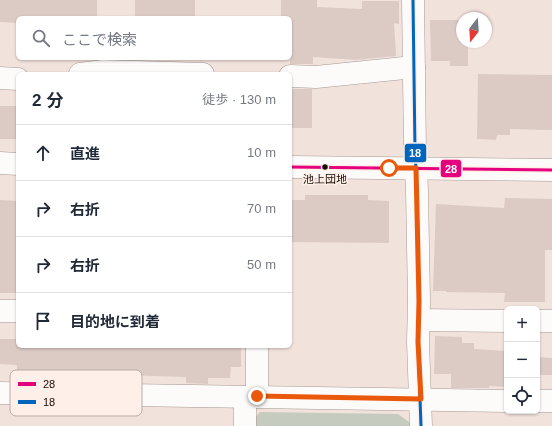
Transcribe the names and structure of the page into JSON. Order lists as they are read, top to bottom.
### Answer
{
  "places": ["池上団地"],
  "lines": ["transit line 18", "transit line 28"],
  "legend": ["28", "18"],
  "north": "bottom",
  "page": {
    "search": "ここで検索",
    "heading": ["2 分", "徒歩 · 130 m"],
    "list": [
      ["直進", "10 m"],
      ["右折", "70 m"],
      ["右折", "50 m"],
      "目的地に到着"
    ],
    "map_buttons": ["+", "−"]
  }
}
